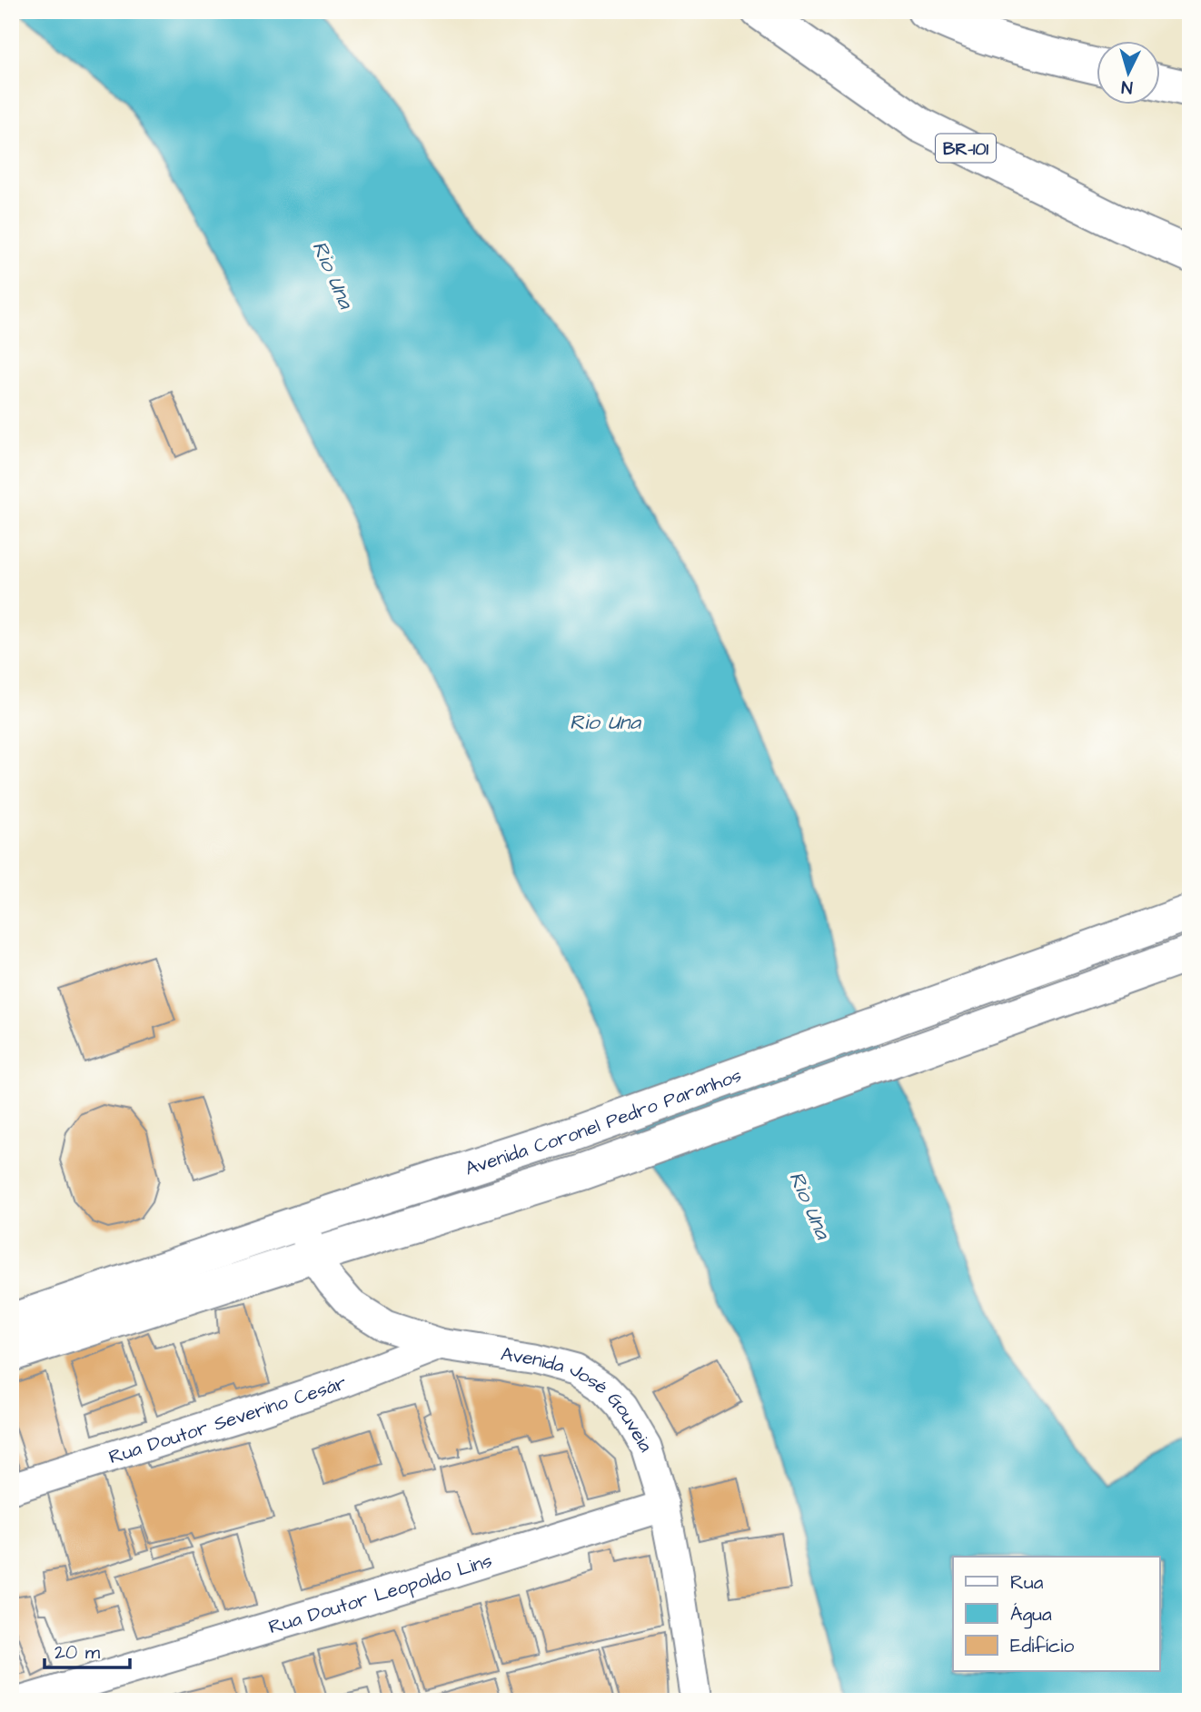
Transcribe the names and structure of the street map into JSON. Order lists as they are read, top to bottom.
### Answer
{
  "streets": {
    "main road": ["BR-101", "Avenida Coronel Pedro Paranhos"],
    "street": ["Avenida José Gouveia", "Rua Doutor Severino Cesár", "Rua Doutor Leopoldo Lins"]
  },
  "crossings": [
    ["Avenida Coronel Pedro Paranhos", "Avenida José Gouveia"],
    ["Avenida José Gouveia", "Rua Doutor Severino Cesár"],
    ["Avenida José Gouveia", "Rua Doutor Leopoldo Lins"]
  ],
  "water": ["Rio Una"],
  "legend": ["Rua", "Água", "Edifício"],
  "scale_bar": "20 m",
  "north": "bottom"
}
